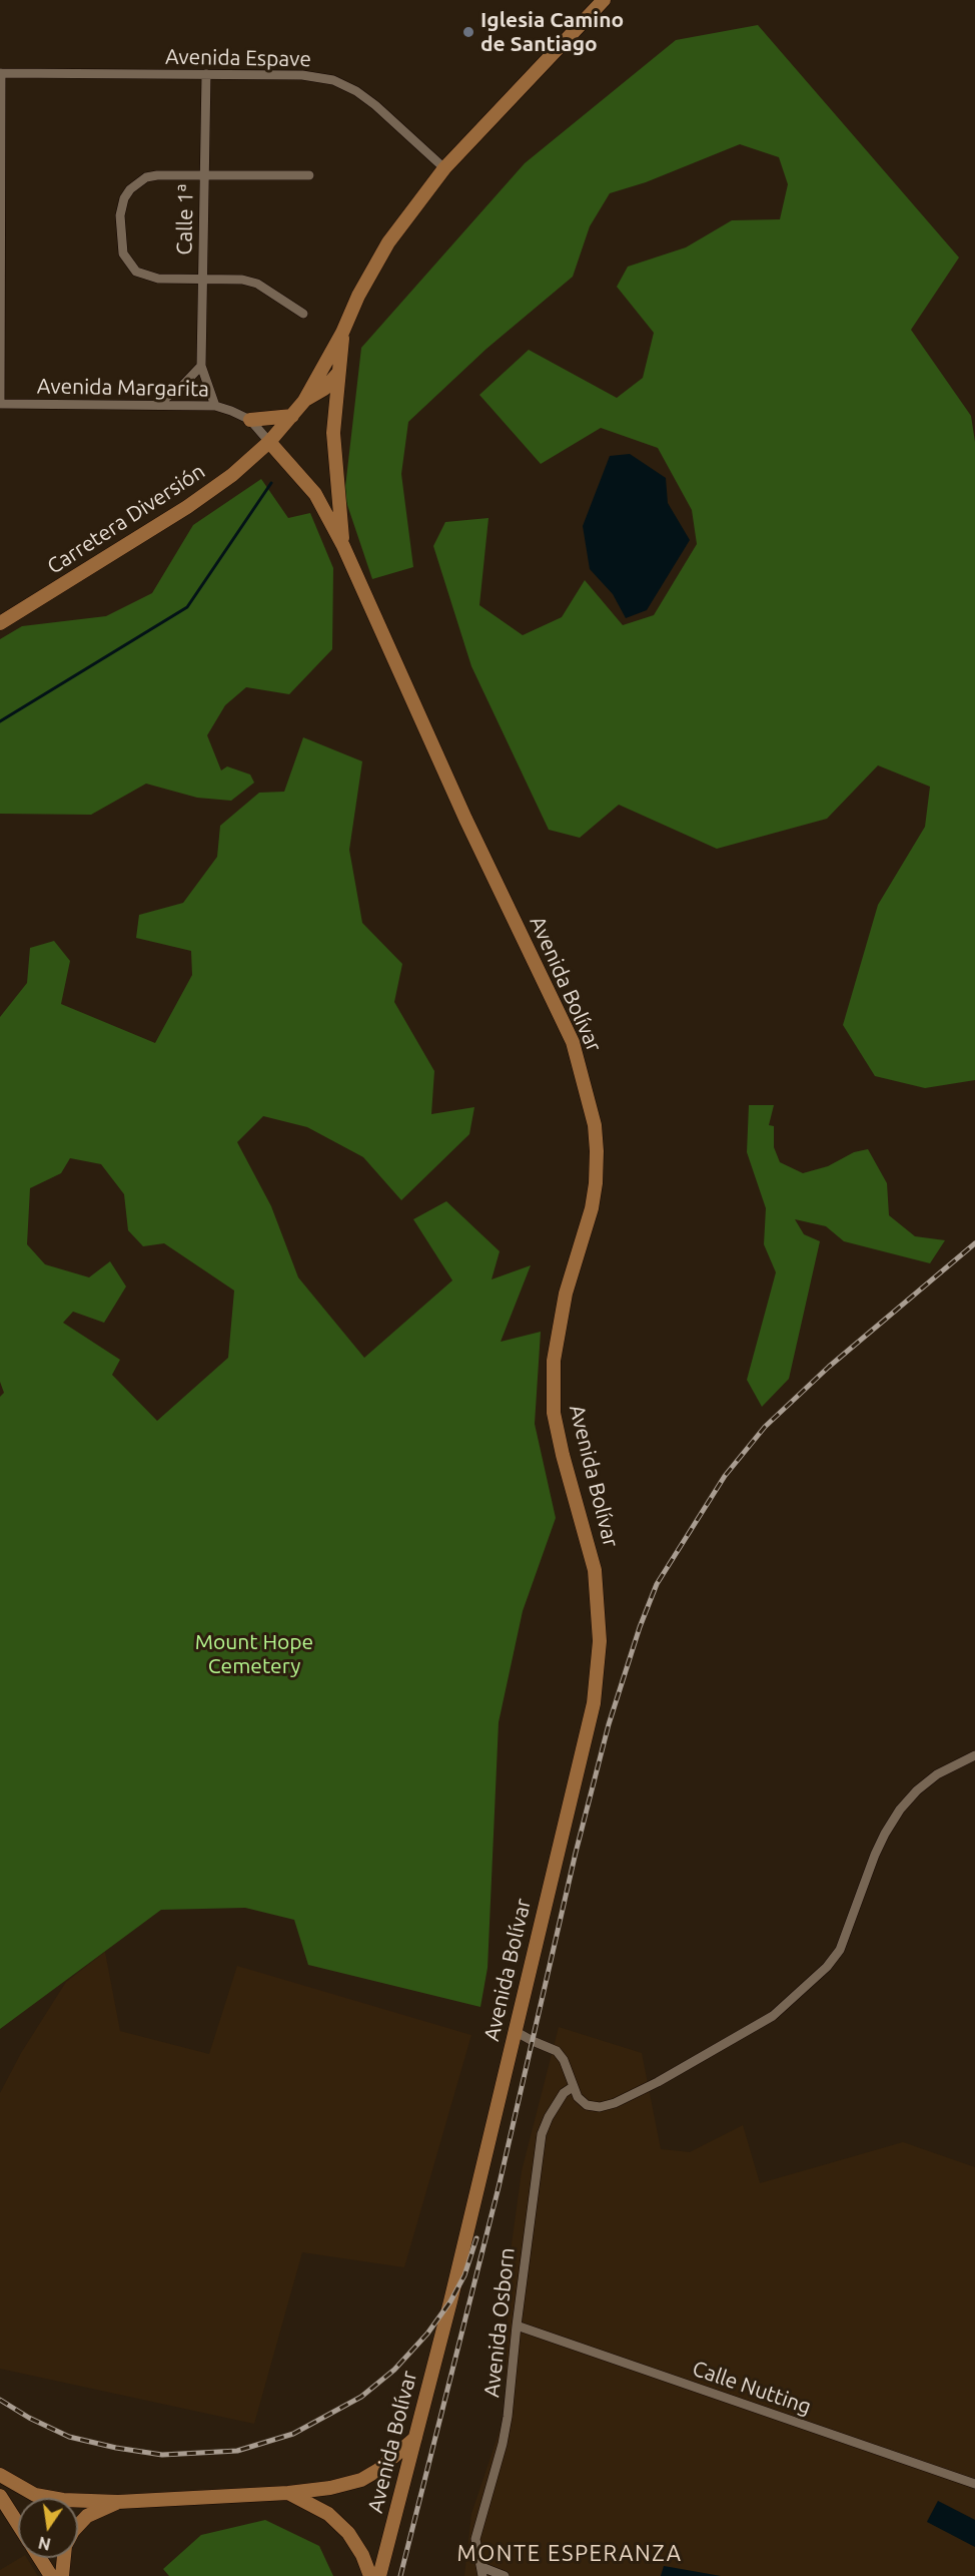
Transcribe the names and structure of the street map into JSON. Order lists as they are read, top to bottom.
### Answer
{
  "streets": {
    "main road": ["Carretera Diversión", "Avenida Bolívar"],
    "street": [
      "Avenida Espave",
      "Calle 1ª",
      "Avenida Margarita",
      "Avenida Osborn",
      "Calle Nutting"
    ]
  },
  "crossings": [
    ["Avenida Espave", "Calle 1ª"],
    ["Calle 1ª", "Avenida Margarita"],
    ["Avenida Margarita", "Carretera Diversión"],
    ["Avenida Margarita", "Avenida Bolívar"],
    ["Carretera Diversión", "Avenida Bolívar"],
    ["Avenida Osborn", "Calle Nutting"]
  ],
  "districts": ["MONTE ESPERANZA"],
  "parks": ["Mount Hope Cemetery"],
  "places": ["Iglesia Camino de Santiago"],
  "north": "bottom"
}
